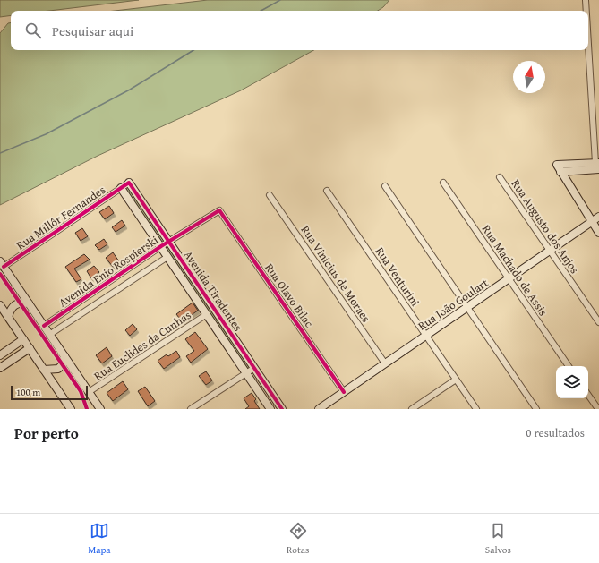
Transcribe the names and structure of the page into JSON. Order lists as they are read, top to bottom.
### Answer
{
  "streets": {
    "street": [
      "Rua Millôr Fernandes",
      "Rua Augusto dos Anjos",
      "Rua Machado de Assis",
      "Avenida Enio Rospierski",
      "Rua Vinicius de Moraes",
      "Rua Venturini",
      "Avenida Tiradentes",
      "Rua Olavo Bilac",
      "Rua João Goulart",
      "Rua Euclides da Cunhas"
    ]
  },
  "crossings": [
    ["Rua Millôr Fernandes", "Avenida Tiradentes"],
    ["Rua Augusto dos Anjos", "Rua João Goulart"],
    ["Rua Machado de Assis", "Rua João Goulart"],
    ["Avenida Enio Rospierski", "Avenida Tiradentes"],
    ["Avenida Enio Rospierski", "Rua Olavo Bilac"],
    ["Rua Vinicius de Moraes", "Rua João Goulart"],
    ["Rua Venturini", "Rua João Goulart"],
    ["Avenida Tiradentes", "Rua Euclides da Cunhas"],
    ["Rua Olavo Bilac", "Rua João Goulart"]
  ],
  "scale_bar": "100 m",
  "north": "top",
  "page": {
    "search": "Pesquisar aqui",
    "scale": "100 m",
    "heading": ["Por perto", "0 resultados"],
    "nav": ["Mapa", "Rotas", "Salvos"]
  }
}
